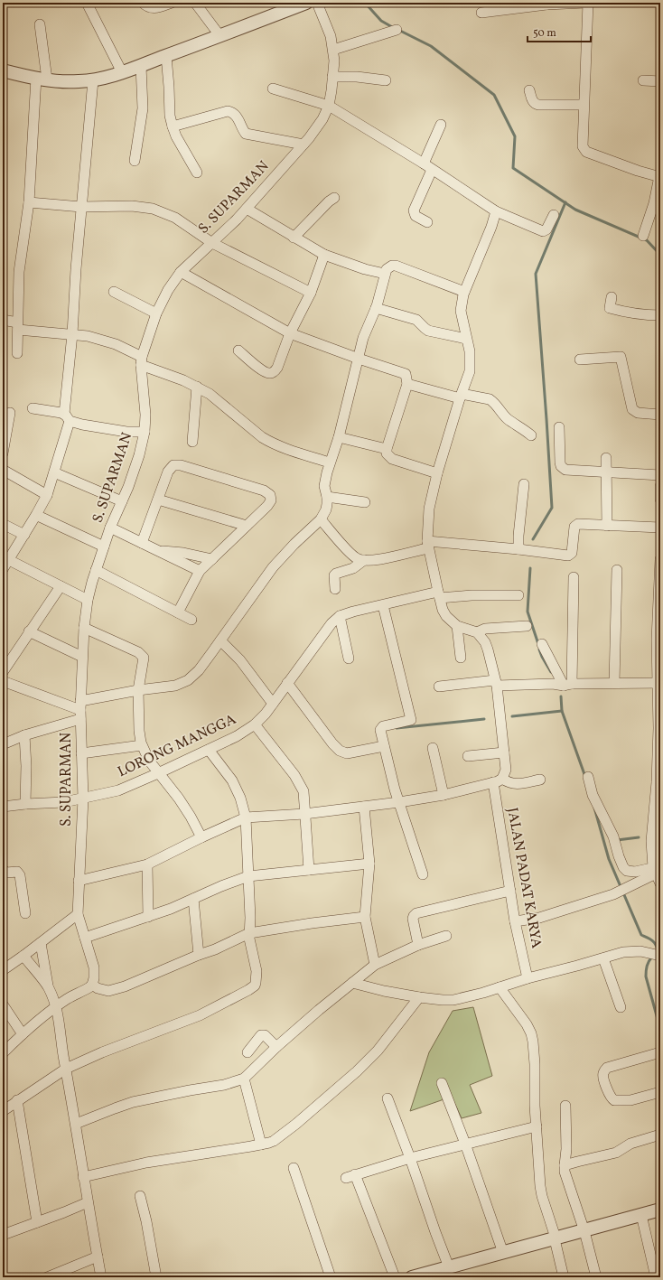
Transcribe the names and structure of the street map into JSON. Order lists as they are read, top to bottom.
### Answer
{
  "streets": {
    "street": ["S. SUPARMAN", "LORONG MANGGA", "JALAN PADAT KARYA"]
  },
  "crossings": [
    ["S. SUPARMAN", "LORONG MANGGA"]
  ],
  "scale_bar": "50 m"
}
